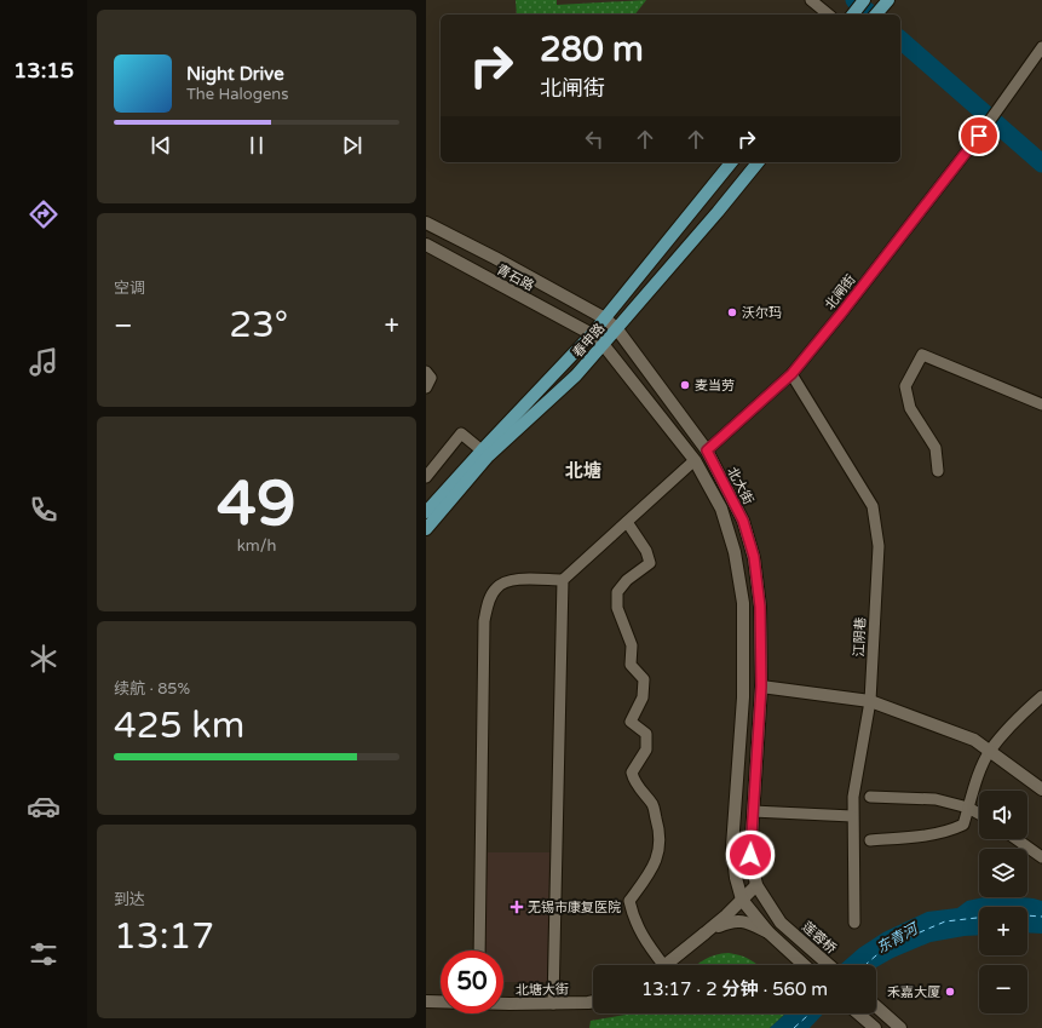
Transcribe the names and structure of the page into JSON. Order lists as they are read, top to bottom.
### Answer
{
  "streets": {
    "main road": [
      "青石路",
      "春申路",
      "北大街",
      "莲蓉桥",
      "北塘大街"
    ],
    "street": ["北闸街", "江阴巷"]
  },
  "crossings": [
    ["青石路", "春申路"],
    ["北闸街", "北大街"],
    ["北闸街", "江阴巷"],
    ["春申路", "北大街"],
    ["北大街", "莲蓉桥"]
  ],
  "districts": ["北塘"],
  "water": ["东青河"],
  "places": {
    "other": ["沃尔玛", "麦当劳", "禾嘉大厦"],
    "health": ["无锡市康复医院"]
  },
  "page": {
    "tabs": "13:15",
    "turn": ["280 m", "北闸街"],
    "song": ["Night Drive", "The Halogens"],
    "tile": [
      "空调",
      ["49", "km/h"],
      ["续航 · 85%", "425 km"],
      ["到达", "13:17"]
    ],
    "heat": ["−", "23°", "+"],
    "map_buttons": ["+", "−"],
    "limit": "50",
    "trip": "13:17 · 2 分钟 · 560 m"
  }
}
